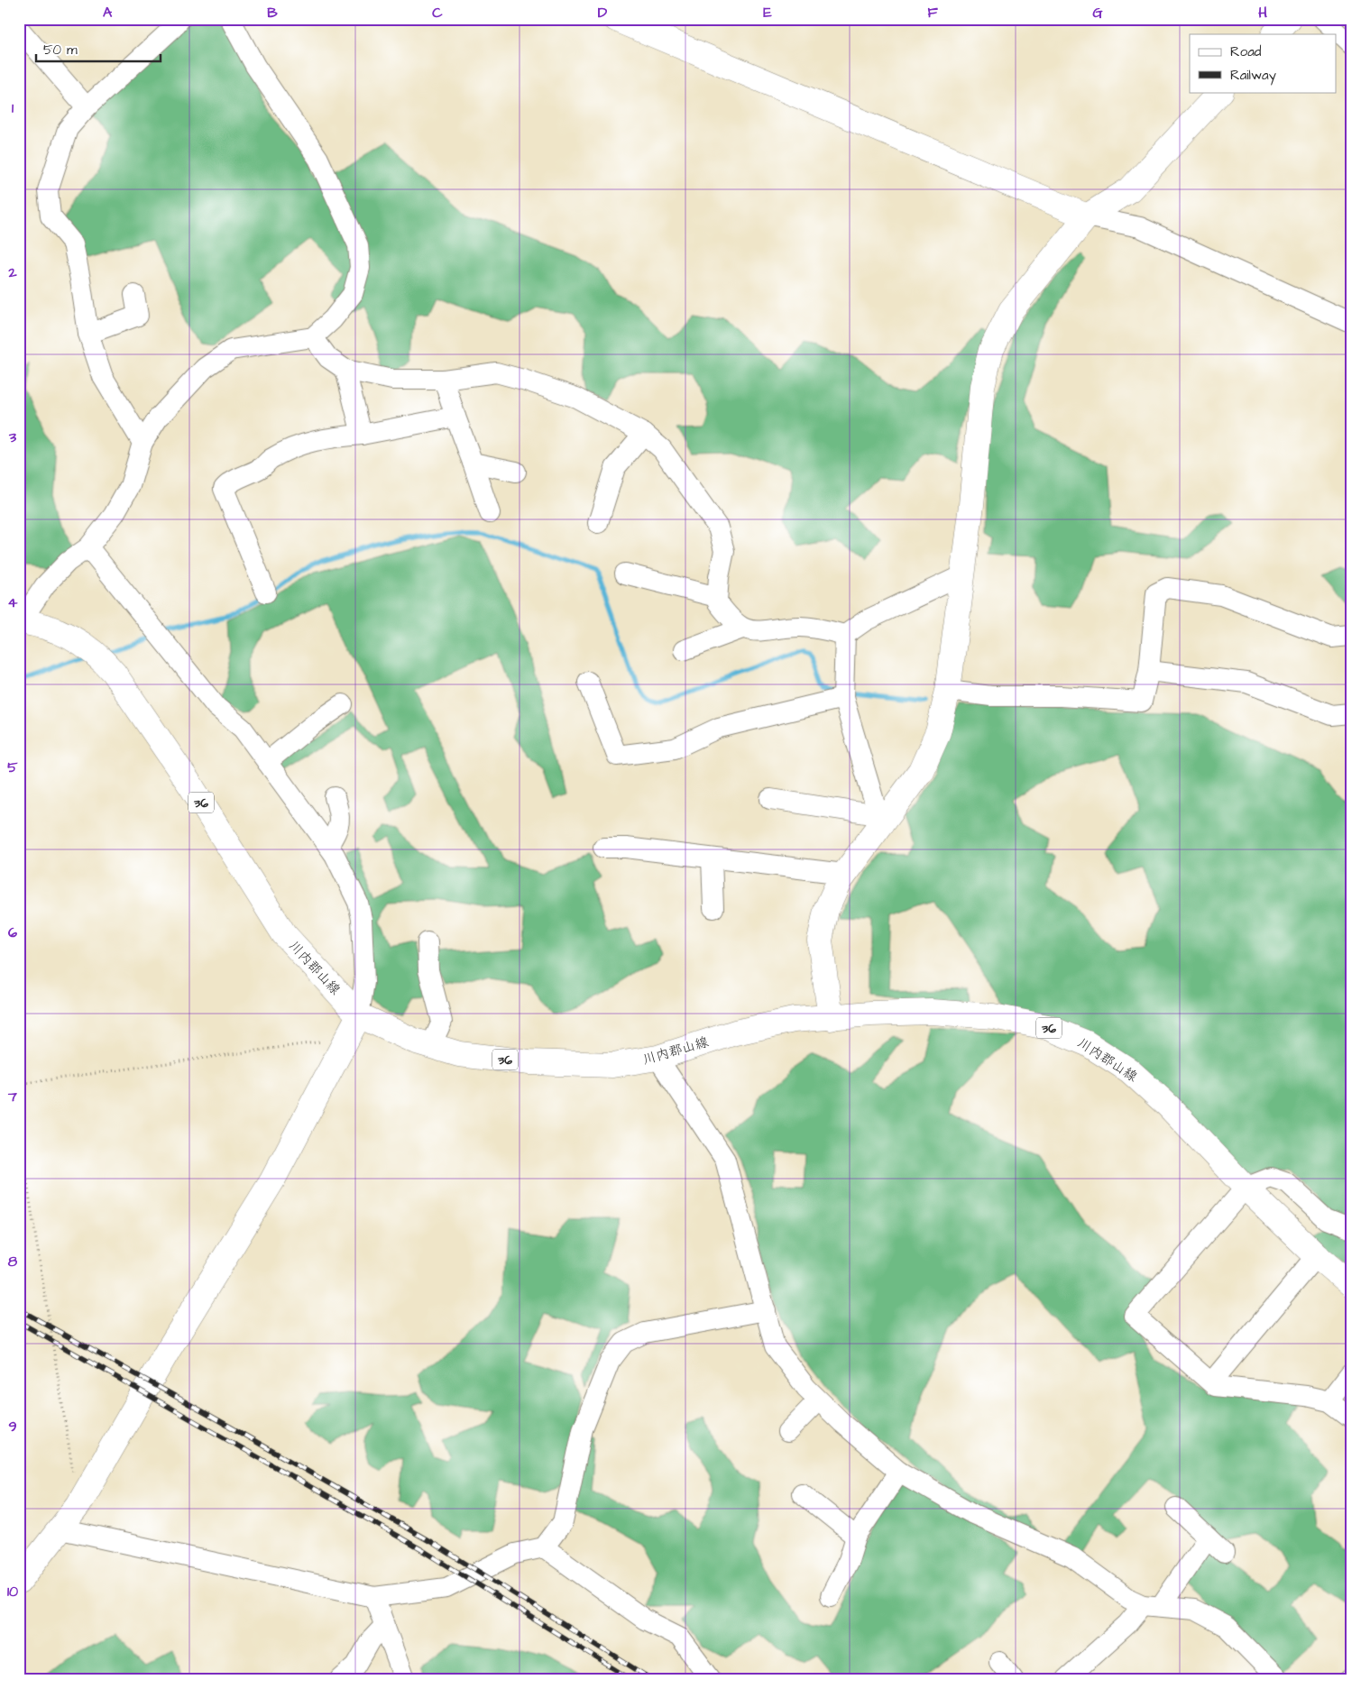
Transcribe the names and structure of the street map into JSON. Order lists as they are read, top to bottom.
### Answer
{
  "streets": {
    "street": ["36", "川内郡山線"]
  },
  "legend": ["Road", "Railway"],
  "scale_bar": "50 m",
  "grid": {
    "columns": [
      "A",
      "B",
      "C",
      "D",
      "E",
      "F",
      "G",
      "H"
    ],
    "rows": [
      "1",
      "2",
      "3",
      "4",
      "5",
      "6",
      "7",
      "8",
      "9",
      "10"
    ]
  }
}
